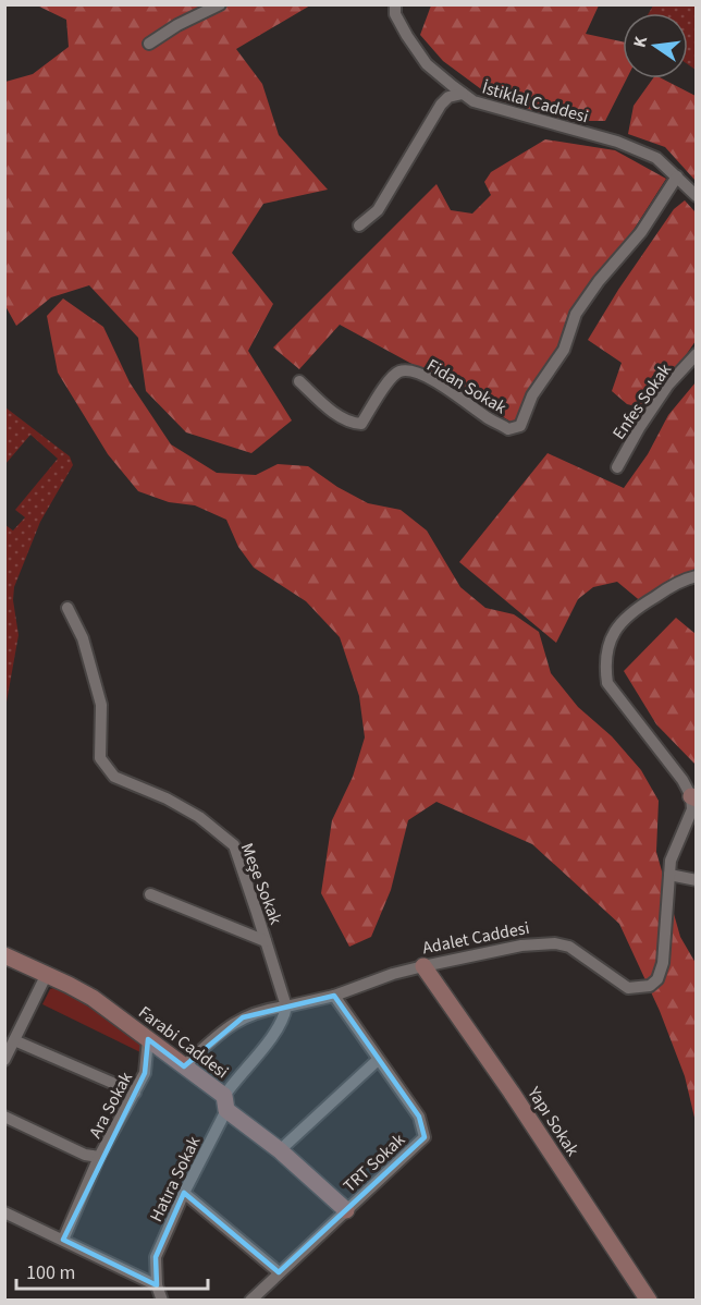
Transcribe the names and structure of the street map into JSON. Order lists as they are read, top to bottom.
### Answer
{
  "streets": {
    "street": [
      "İstiklal Caddesi",
      "Fidan Sokak",
      "Enfes Sokak",
      "Meşe Sokak",
      "Adalet Caddesi",
      "Farabi Caddesi",
      "Ara Sokak",
      "Yapı Sokak",
      "TRT Sokak",
      "Hatıra Sokak"
    ]
  },
  "crossings": [
    ["İstiklal Caddesi", "Fidan Sokak"],
    ["Meşe Sokak", "Adalet Caddesi"],
    ["Adalet Caddesi", "Yapı Sokak"],
    ["Adalet Caddesi", "TRT Sokak"],
    ["Farabi Caddesi", "Ara Sokak"],
    ["Farabi Caddesi", "TRT Sokak"],
    ["Farabi Caddesi", "Hatıra Sokak"]
  ],
  "scale_bar": "100 m",
  "north": "left"
}
